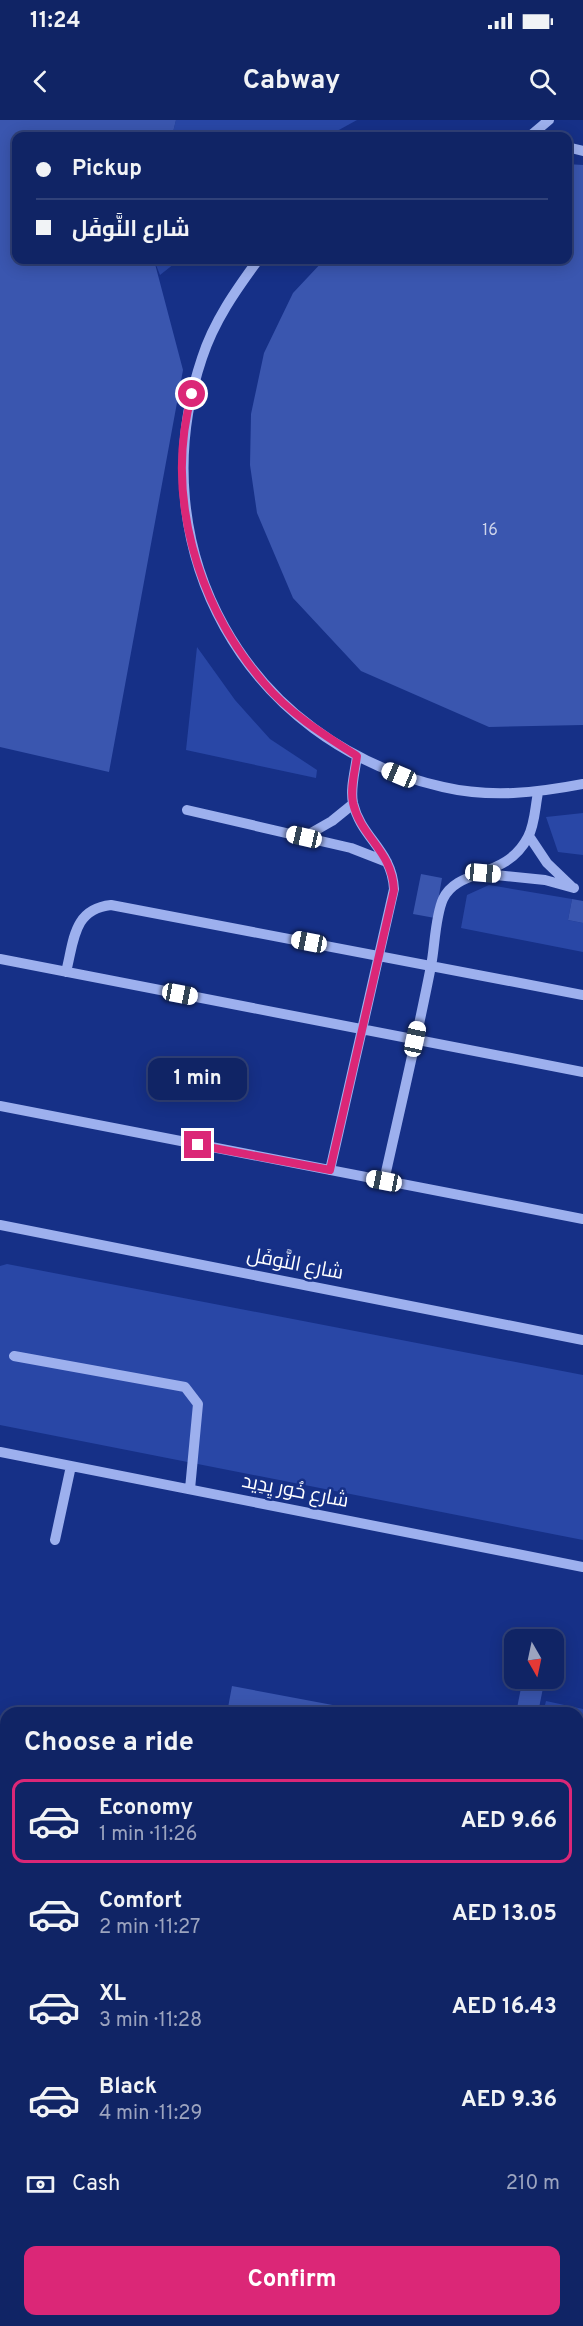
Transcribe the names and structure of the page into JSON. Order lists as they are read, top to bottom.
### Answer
{
  "streets": {
    "street": ["شارع النَّوفَل", "شارع خُور يِدِيد"]
  },
  "house_numbers": ["16"],
  "north": "bottom",
  "page": {
    "status": "11:24",
    "header": "Cabway",
    "banner": ["Pickup", "شارع النَّوفَل"],
    "bubble": "1 min",
    "heading": "Choose a ride",
    "list": [
      {
        "name": "Economy",
        "note": "1 min · 11:26",
        "value": "AED 9.66"
      },
      {
        "name": "Comfort",
        "note": "2 min · 11:27",
        "value": "AED 13.05"
      },
      {
        "name": "XL",
        "note": "3 min · 11:28",
        "value": "AED 16.43"
      },
      {
        "name": "Black",
        "note": "4 min · 11:29",
        "value": "AED 9.36"
      }
    ],
    "pay": ["Cash", "210 m"],
    "buttons": "Confirm"
  }
}
